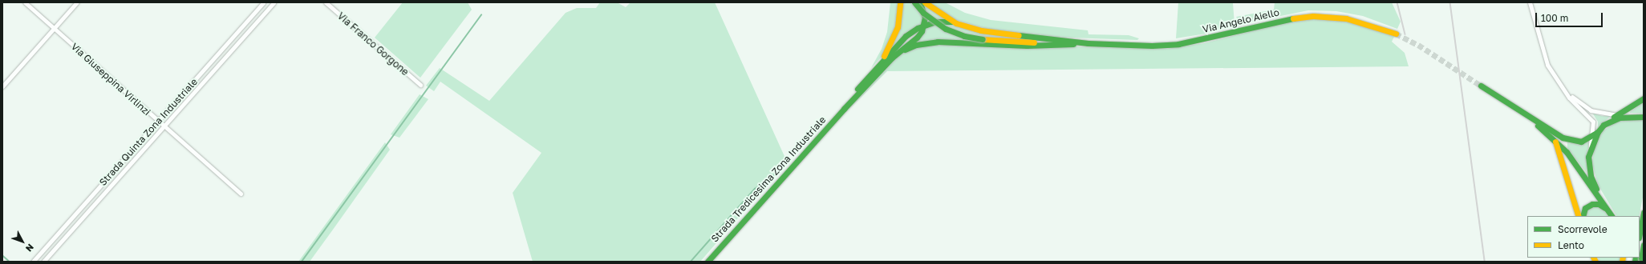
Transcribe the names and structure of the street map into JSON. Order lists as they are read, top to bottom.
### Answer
{
  "streets": {
    "main road": ["Via Angelo Aiello", "Strada Tredicesima Zona Industriale"],
    "street": ["Via Franco Gorgone", "Via Giuseppina Virlinzi", "Strada Quinta Zona Industriale"]
  },
  "crossings": [
    ["Via Giuseppina Virlinzi", "Strada Quinta Zona Industriale"]
  ],
  "legend": ["Scorrevole", "Lento"],
  "scale_bar": "100 m",
  "north": "bottom right"
}
